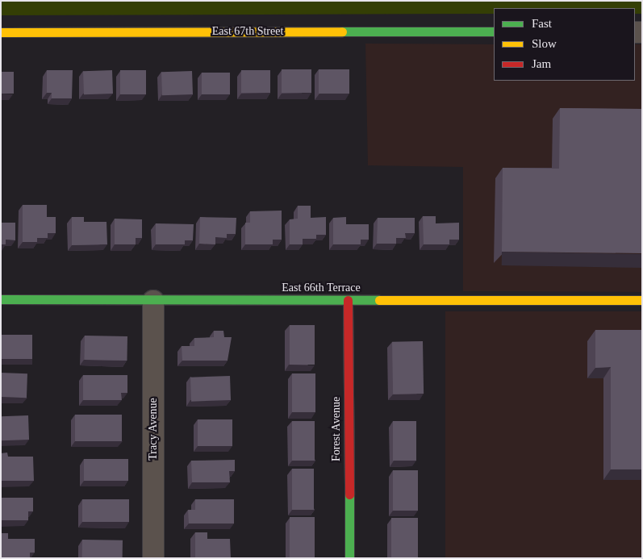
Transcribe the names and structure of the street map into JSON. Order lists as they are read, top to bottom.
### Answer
{
  "streets": {
    "street": [
      "East 67th Street",
      "East 66th Terrace",
      "Tracy Avenue",
      "Forest Avenue"
    ]
  },
  "crossings": [
    ["East 66th Terrace", "Tracy Avenue"],
    ["East 66th Terrace", "Forest Avenue"]
  ],
  "legend": ["Fast", "Slow", "Jam"]
}
